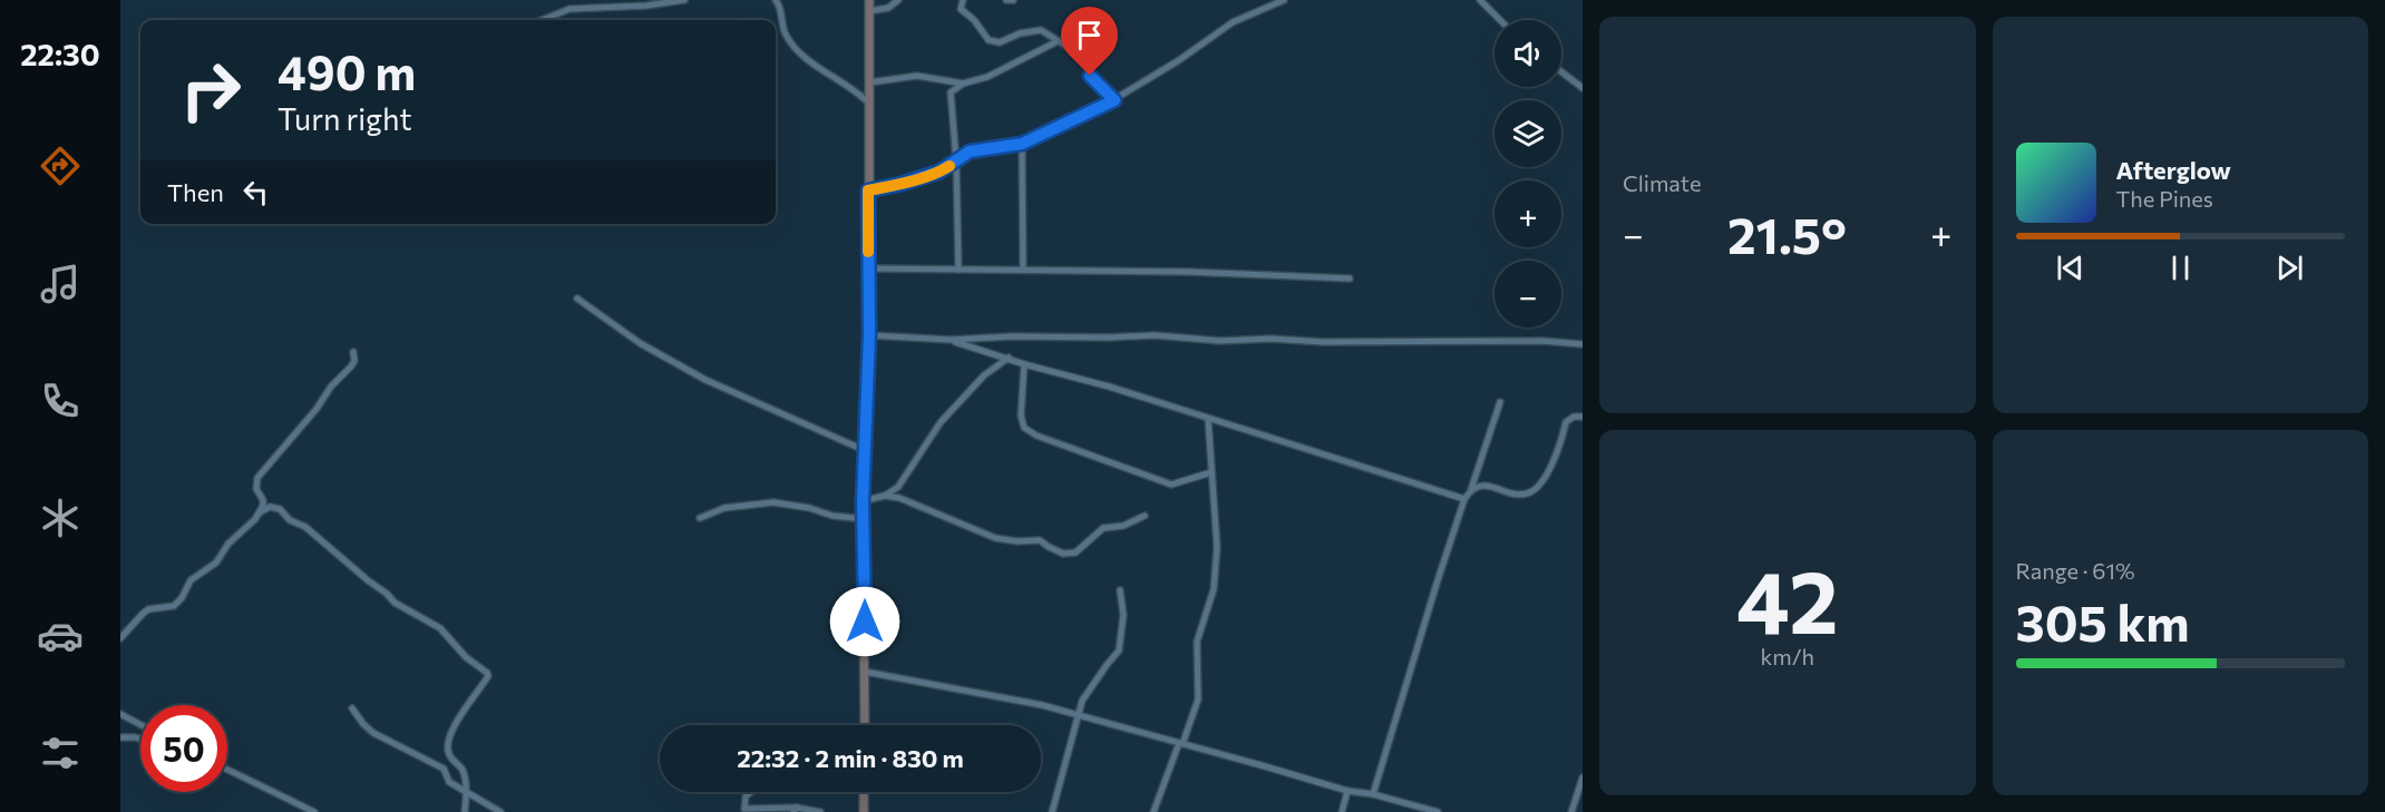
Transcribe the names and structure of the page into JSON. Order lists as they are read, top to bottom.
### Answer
{
  "page": {
    "tabs": "22:30",
    "tile": [
      "Climate",
      ["42", "km/h"],
      ["Range · 61%", "305 km"]
    ],
    "map_buttons": ["+", "−"],
    "turn": ["490 m", "Turn right"],
    "song": ["Afterglow", "The Pines"],
    "then": "Then",
    "heat": ["−", "21.5°", "+"],
    "limit": "50",
    "trip": "22:32 · 2 min · 830 m"
  }
}
